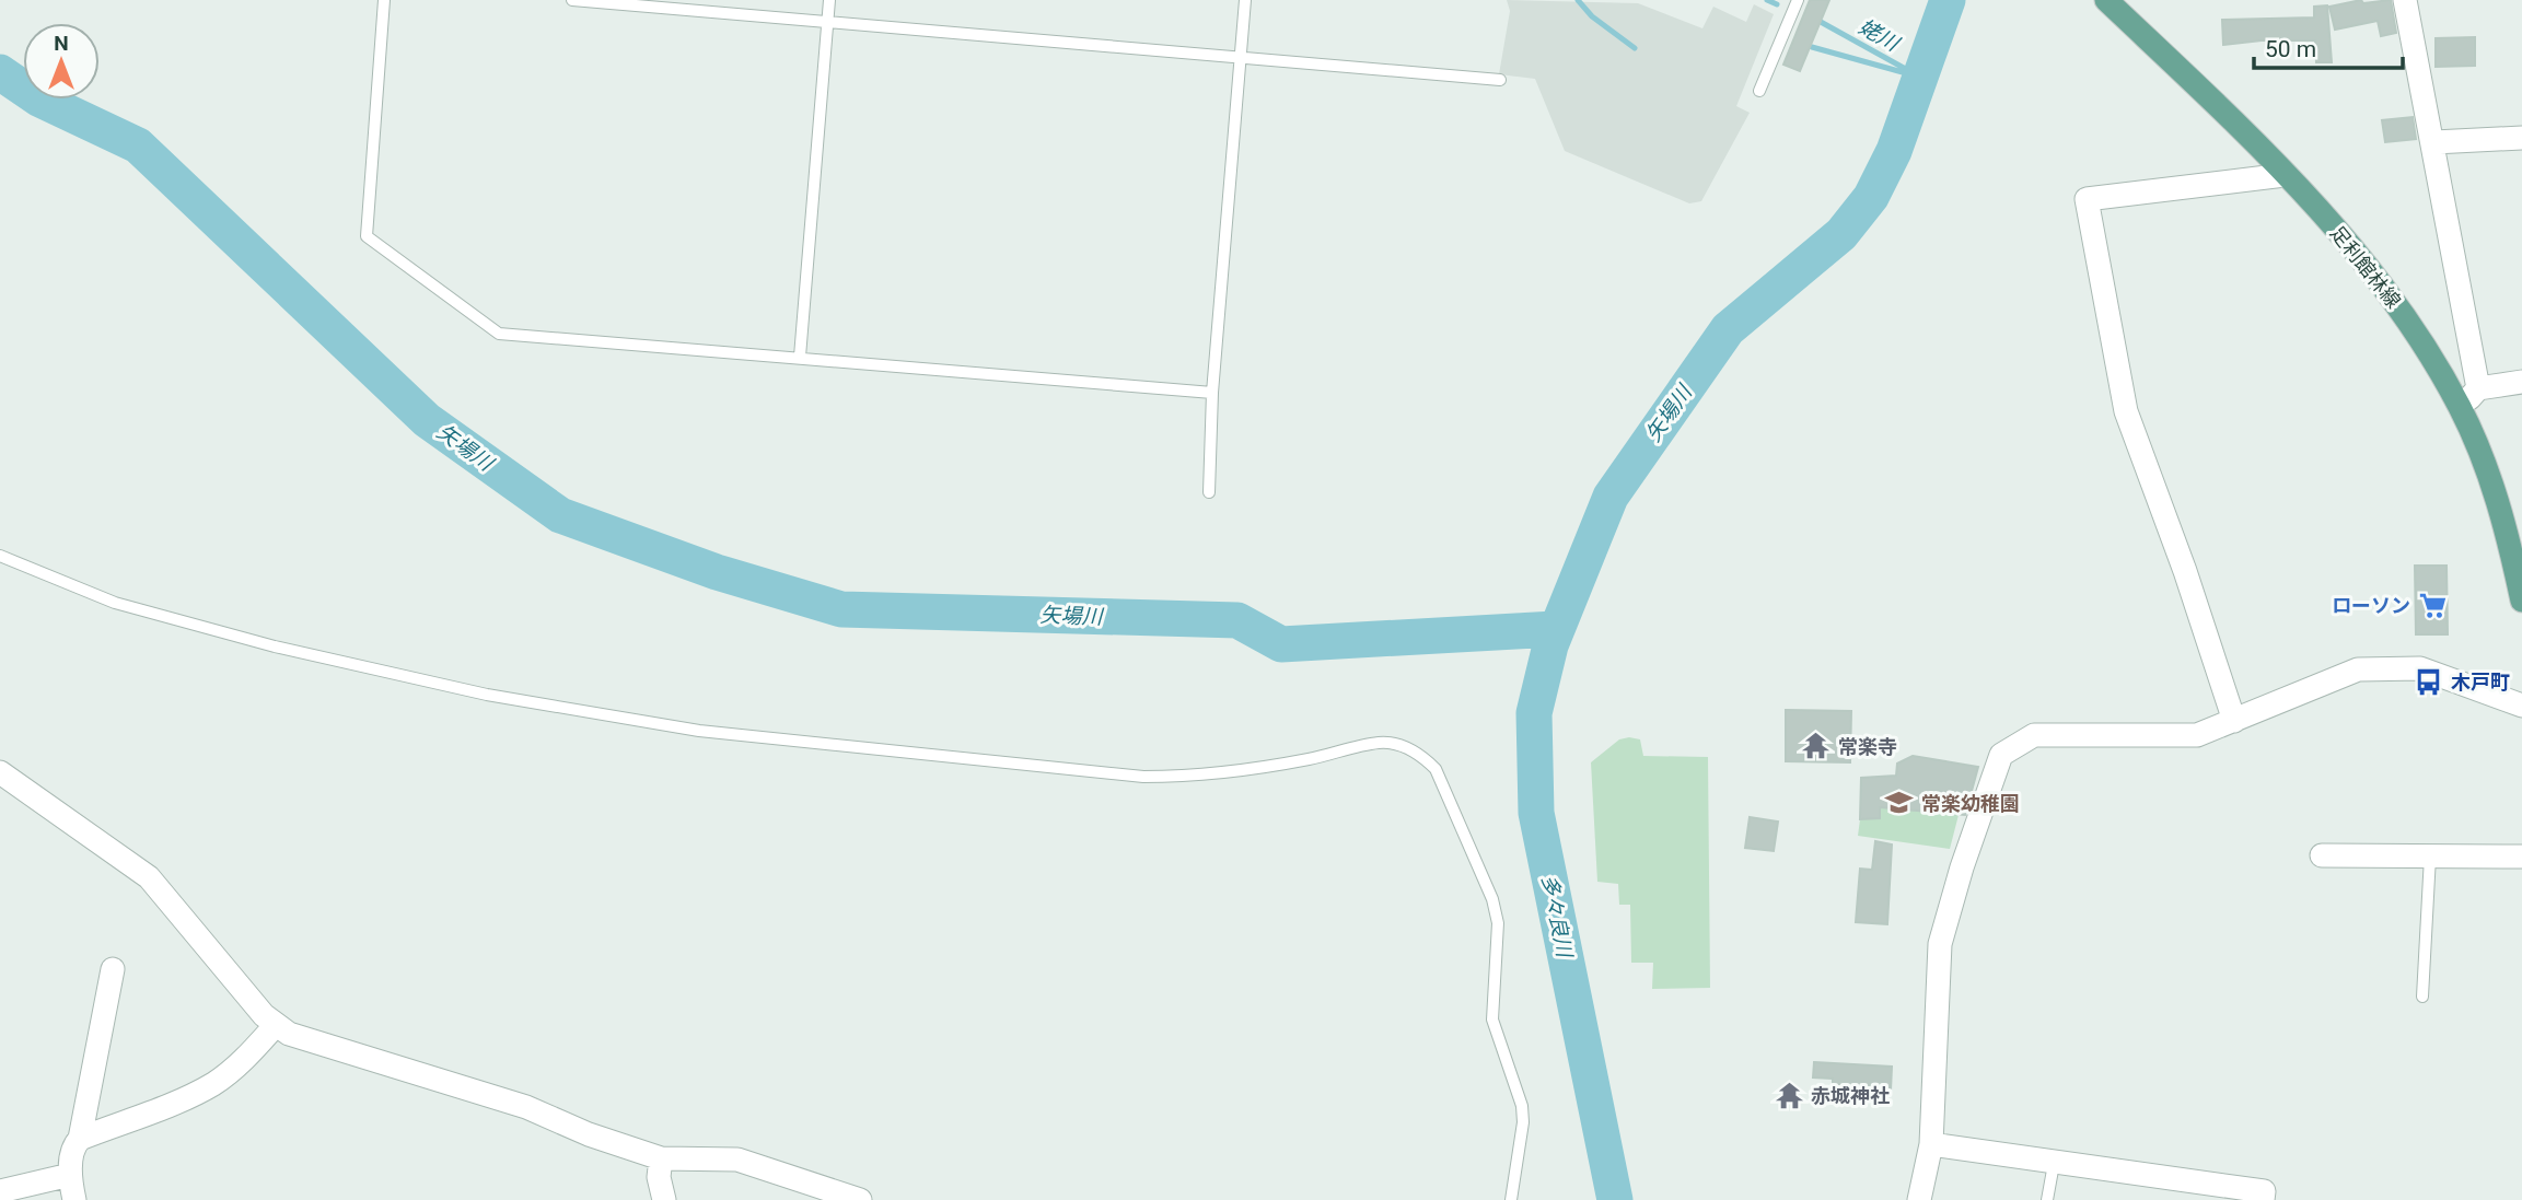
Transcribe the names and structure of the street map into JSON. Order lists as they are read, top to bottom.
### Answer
{
  "streets": {
    "main road": ["足利館林線"]
  },
  "water": ["姥川", "矢場川", "多々良川"],
  "places": {
    "supermarket": ["ローソン"],
    "bus stop": ["木戸町"],
    "temple": ["常楽寺", "赤城神社"],
    "school or university": ["常楽幼稚園"]
  },
  "scale_bar": "50 m",
  "north": "top"
}
